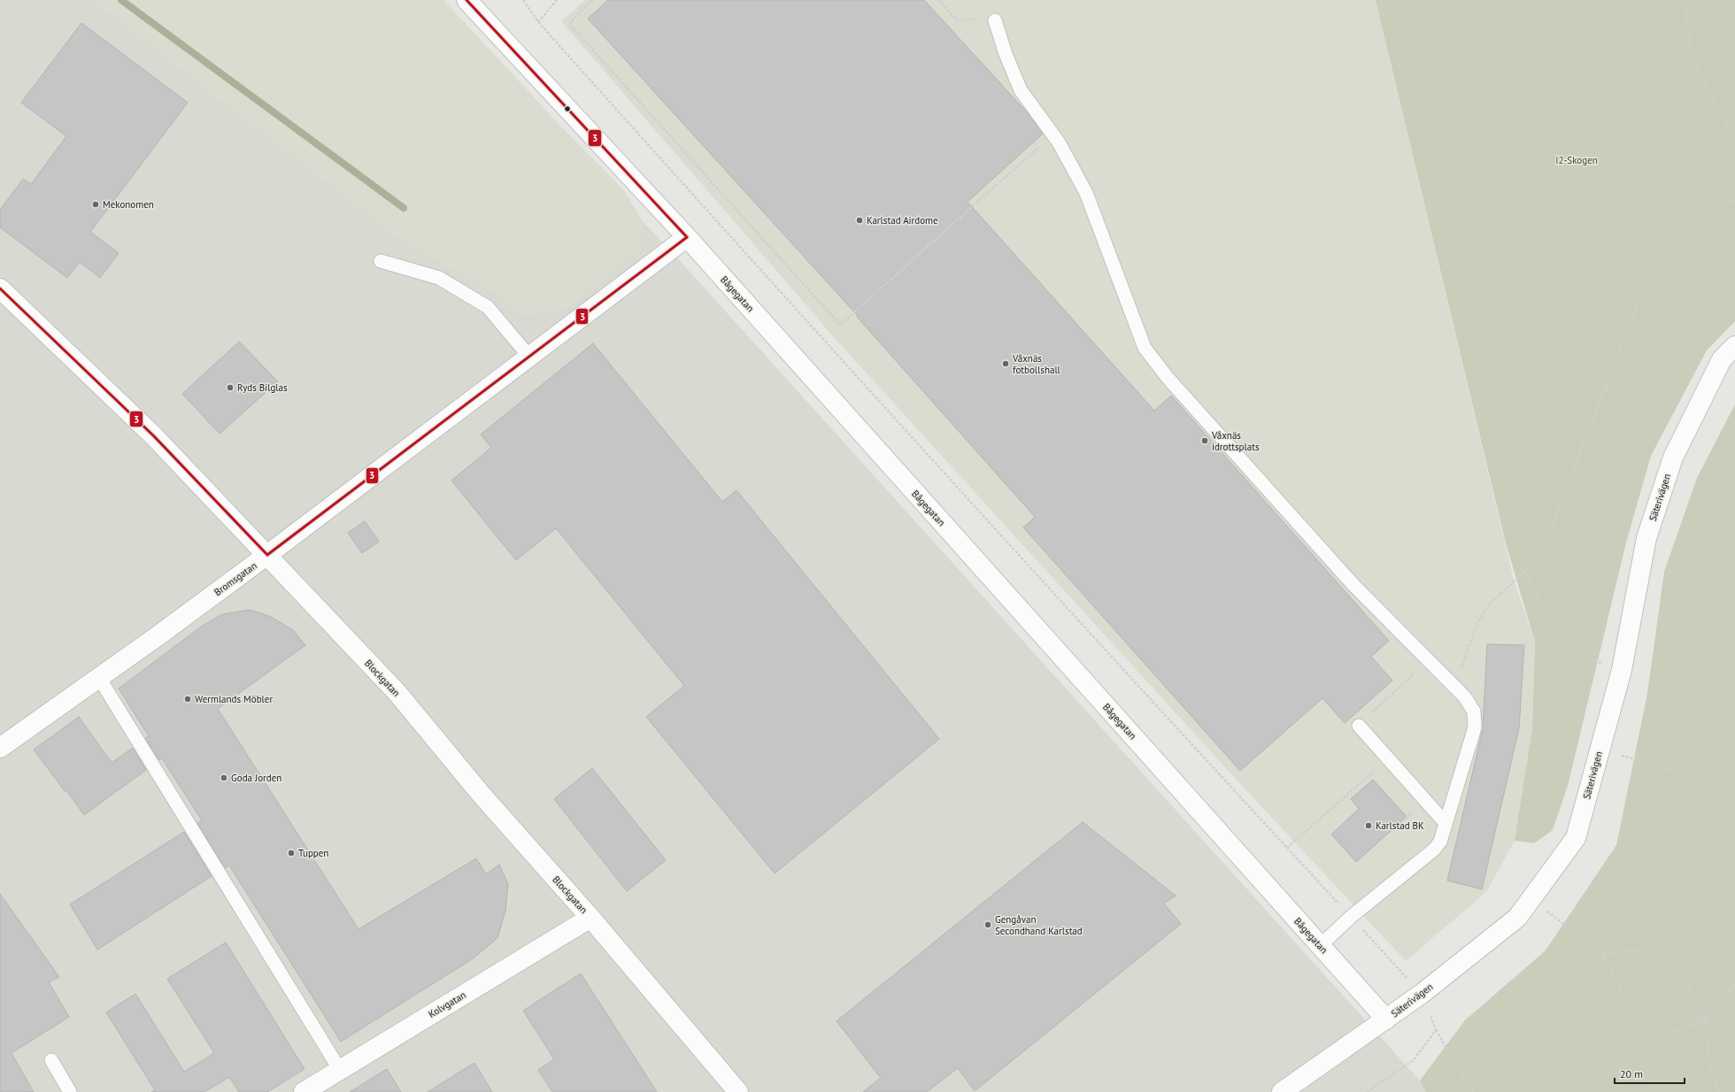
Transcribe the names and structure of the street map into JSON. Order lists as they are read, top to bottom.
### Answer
{
  "streets": {
    "street": [
      "Bågegatan",
      "Säterivägen",
      "Bromsgatan",
      "Blockgatan",
      "Kolvgatan"
    ]
  },
  "crossings": [
    ["Bågegatan", "Säterivägen"],
    ["Bågegatan", "Bromsgatan"],
    ["Bromsgatan", "Blockgatan"],
    ["Blockgatan", "Kolvgatan"]
  ],
  "parks": ["I2-Skogen"],
  "places": [
    "Mekonomen",
    "Karlstad Airdome",
    "Våxnäs fotbollshall",
    "Ryds Bilglas",
    "Våxnäs idrottsplats",
    "Wermlands Möbler",
    "Goda Jorden",
    "Karlstad BK",
    "Tuppen",
    "Gengåvan Secondhand Karlstad"
  ],
  "lines": ["transit line 3"],
  "scale_bar": "20 m"
}
